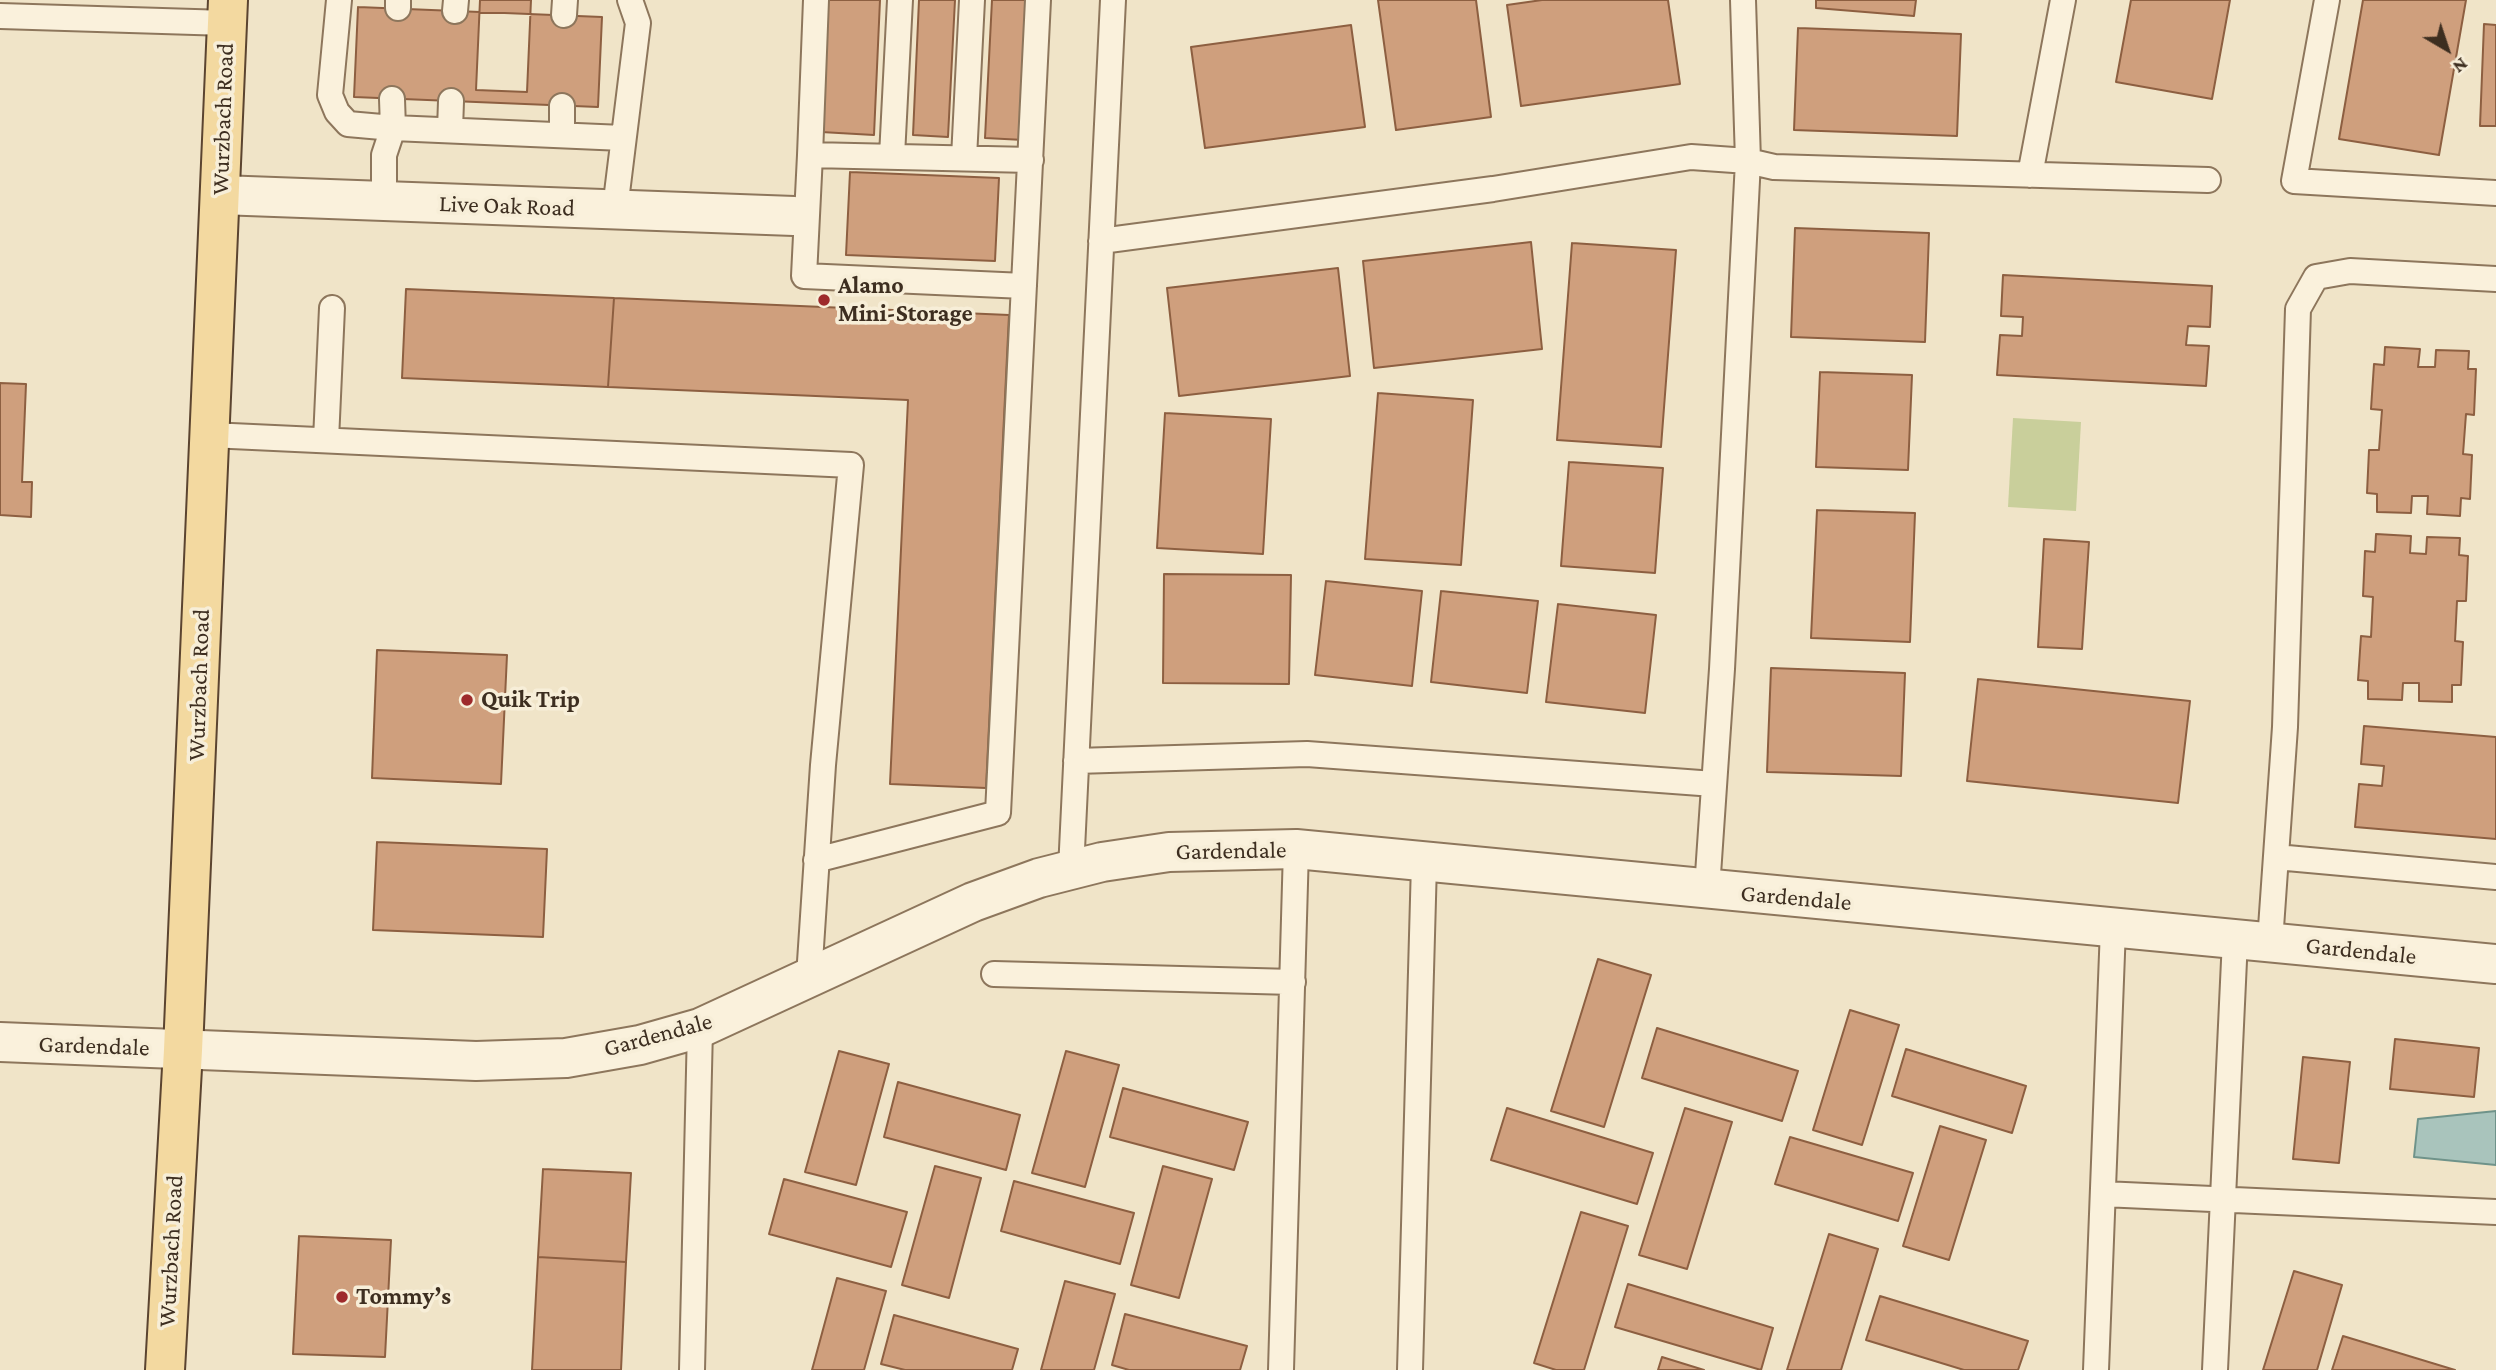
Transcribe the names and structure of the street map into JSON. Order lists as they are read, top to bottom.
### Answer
{
  "streets": {
    "main road": ["Wurzbach Road"],
    "street": ["Live Oak Road", "Gardendale"]
  },
  "crossings": [
    ["Wurzbach Road", "Live Oak Road"],
    ["Wurzbach Road", "Gardendale"]
  ],
  "places": ["Alamo Mini-Storage", "Quik Trip", "Tommy’s"],
  "north": "bottom right"
}
